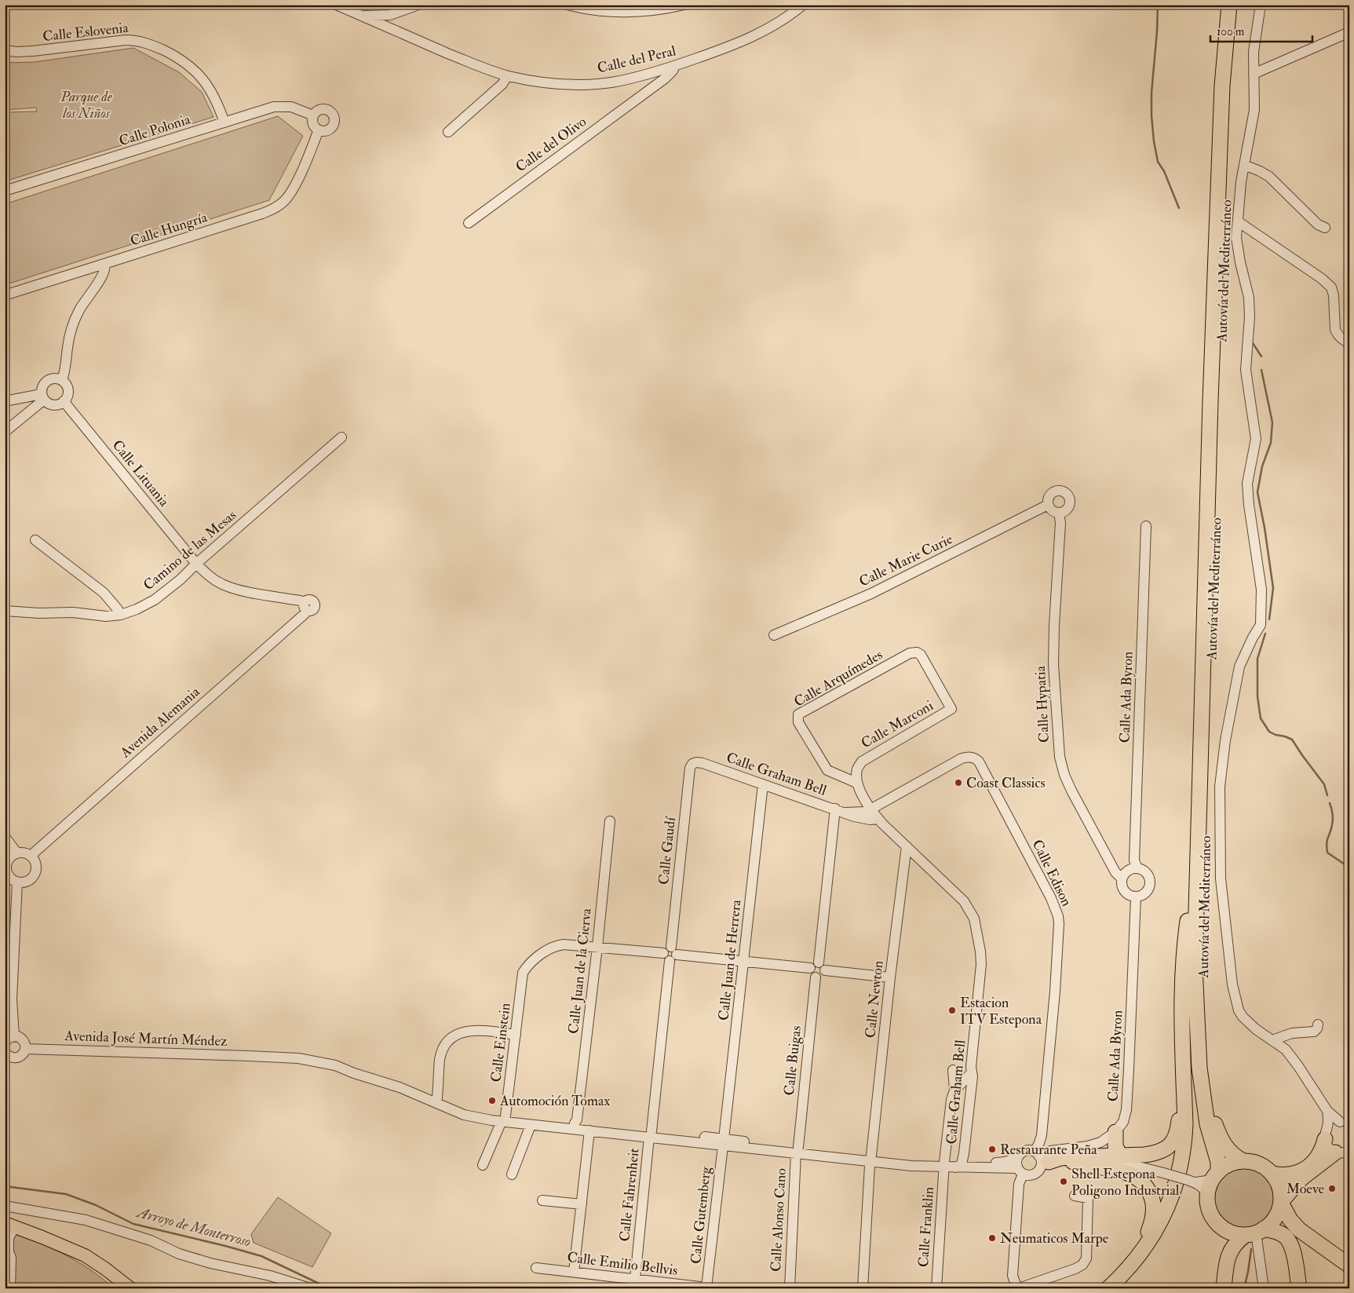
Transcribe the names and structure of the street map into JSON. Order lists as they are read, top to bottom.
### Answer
{
  "streets": {
    "highway": ["Autovía del Mediterráneo"],
    "street": [
      "Calle Eslovenia",
      "Calle del Peral",
      "Calle Polonia",
      "Calle del Olivo",
      "Calle Hungría",
      "Calle Lituania",
      "Camino de las Mesas",
      "Calle Marie Curie",
      "Calle Arquímedes",
      "Calle Ada Byron",
      "Calle Hypatia",
      "Avenida Alemania",
      "Calle Marconi",
      "Calle Graham Bell",
      "Calle Gaudí",
      "Calle Edison",
      "Calle Juan de Herrera",
      "Calle Juan de la Cierva",
      "Calle Newton",
      "Avenida José Martín Méndez",
      "Calle Einstein",
      "Calle Buigas",
      "Calle Fahrenheit",
      "Calle Gutemberg",
      "Calle Alonso Cano",
      "Calle Franklin",
      "Calle Emilio Bellvis"
    ]
  },
  "crossings": [
    ["Calle Eslovenia", "Calle Polonia"],
    ["Calle del Peral", "Calle del Olivo"],
    ["Calle Polonia", "Calle Hungría"],
    ["Calle Lituania", "Camino de las Mesas"],
    ["Calle Lituania", "Avenida Alemania"],
    ["Calle Marie Curie", "Calle Hypatia"],
    ["Calle Arquímedes", "Calle Marconi"],
    ["Calle Ada Byron", "Calle Hypatia"],
    ["Calle Ada Byron", "Calle Edison"],
    ["Calle Ada Byron", "Avenida José Martín Méndez"],
    ["Calle Graham Bell", "Calle Gaudí"],
    ["Calle Graham Bell", "Calle Edison"],
    ["Calle Graham Bell", "Calle Juan de Herrera"],
    ["Calle Graham Bell", "Calle Newton"],
    ["Calle Graham Bell", "Avenida José Martín Méndez"],
    ["Calle Graham Bell", "Calle Buigas"],
    ["Calle Graham Bell", "Calle Franklin"],
    ["Calle Gaudí", "Avenida José Martín Méndez"],
    ["Calle Gaudí", "Calle Fahrenheit"],
    ["Calle Edison", "Avenida José Martín Méndez"],
    ["Calle Juan de Herrera", "Avenida José Martín Méndez"],
    ["Calle Juan de Herrera", "Calle Gutemberg"],
    ["Calle Juan de la Cierva", "Avenida José Martín Méndez"],
    ["Calle Juan de la Cierva", "Calle Einstein"],
    ["Calle Newton", "Avenida José Martín Méndez"],
    ["Avenida José Martín Méndez", "Calle Einstein"],
    ["Avenida José Martín Méndez", "Calle Buigas"],
    ["Avenida José Martín Méndez", "Calle Fahrenheit"],
    ["Avenida José Martín Méndez", "Calle Gutemberg"],
    ["Avenida José Martín Méndez", "Calle Alonso Cano"],
    ["Avenida José Martín Méndez", "Calle Franklin"],
    ["Calle Buigas", "Calle Alonso Cano"],
    ["Calle Fahrenheit", "Calle Emilio Bellvis"],
    ["Calle Gutemberg", "Calle Emilio Bellvis"]
  ],
  "water": ["Arroyo de Monterroso"],
  "parks": ["Parque de los Niños"],
  "places": [
    "Coast Classics",
    "Estacion ITV Estepona",
    "Automoción Tomax",
    "Restaurante Peña",
    "Shell Estepona Poligono Industrial",
    "Moeve",
    "Neumaticos Marpe"
  ],
  "scale_bar": "100 m"
}
